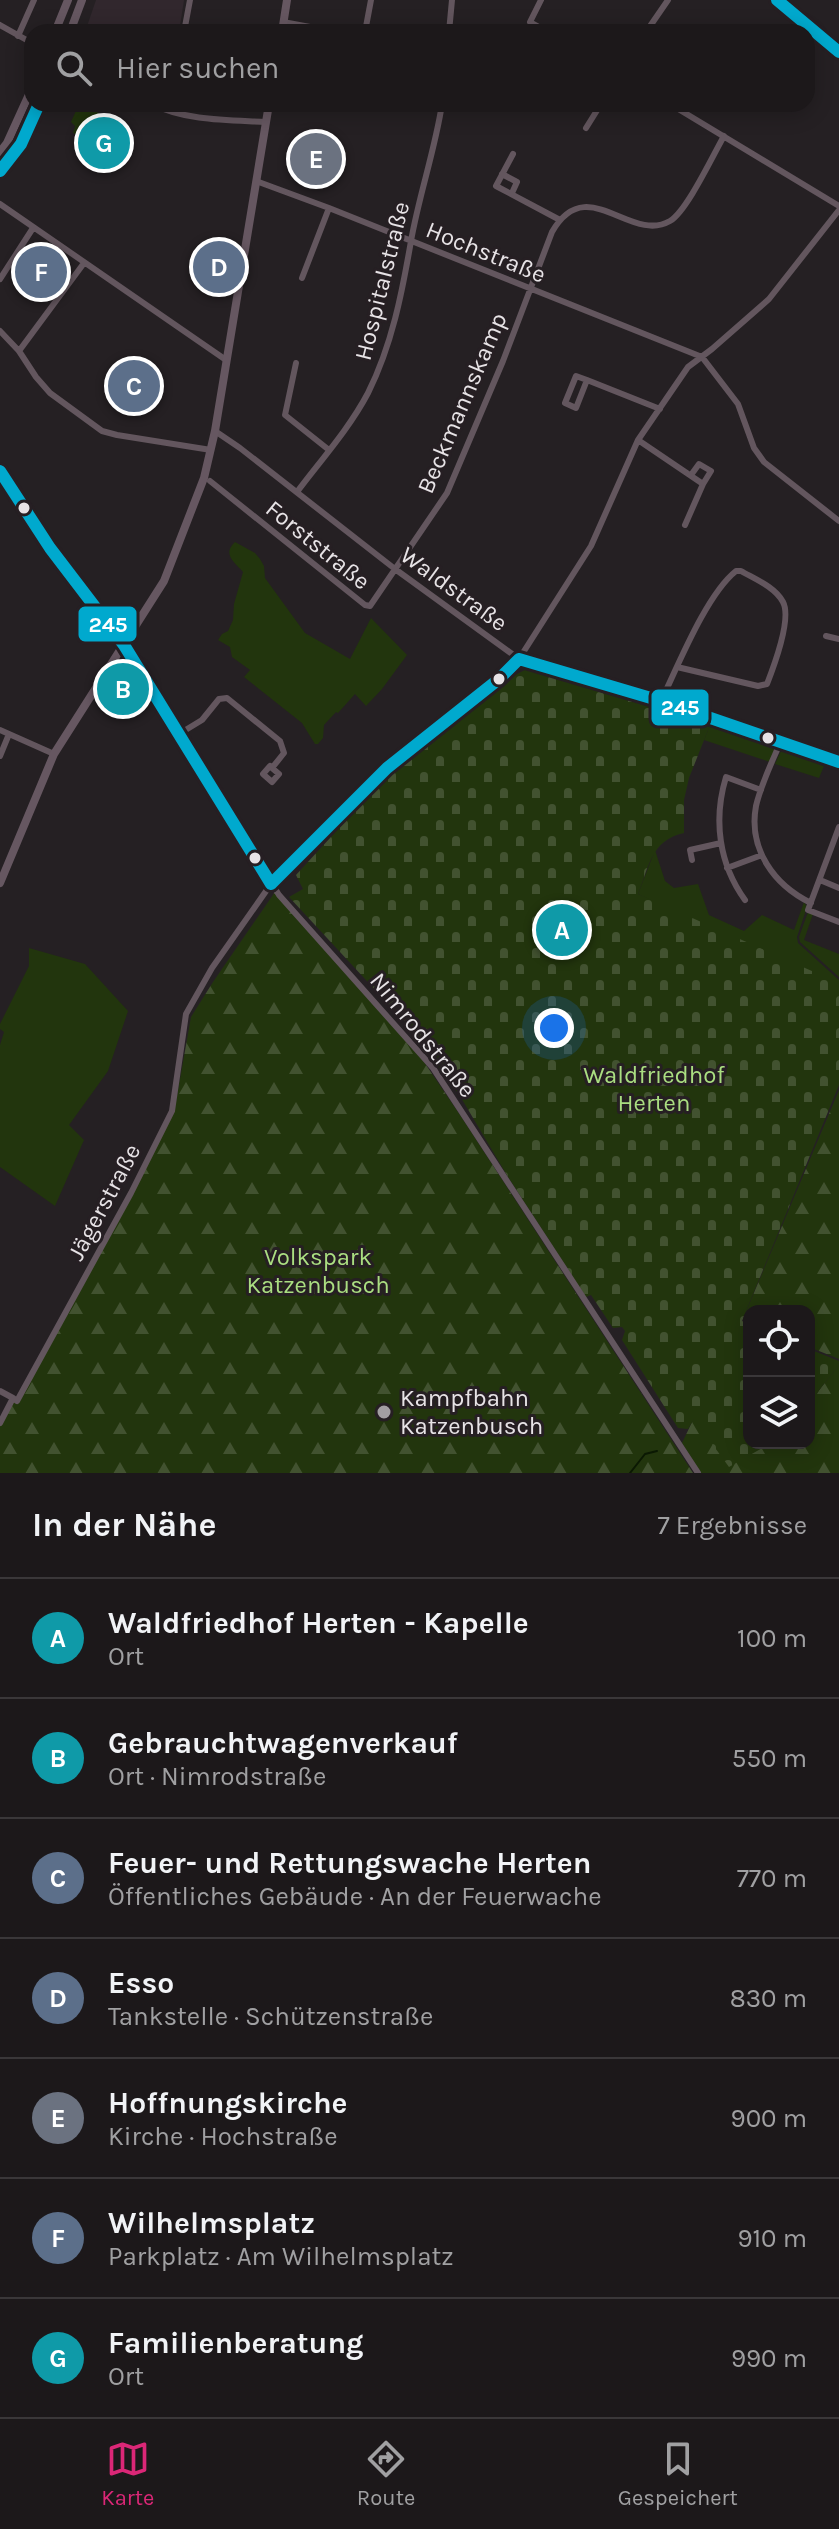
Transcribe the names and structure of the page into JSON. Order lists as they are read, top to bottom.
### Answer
{
  "streets": {
    "street": [
      "Hochstraße",
      "Hospitalstraße",
      "Beckmannskamp",
      "Forststraße",
      "Waldstraße",
      "Nimrodstraße",
      "Jägerstraße"
    ]
  },
  "crossings": [
    ["Hochstraße", "Hospitalstraße"],
    ["Hochstraße", "Beckmannskamp"],
    ["Hochstraße", "Jägerstraße"],
    ["Hospitalstraße", "Waldstraße"],
    ["Beckmannskamp", "Forststraße"],
    ["Beckmannskamp", "Waldstraße"],
    ["Forststraße", "Waldstraße"],
    ["Waldstraße", "Jägerstraße"],
    ["Nimrodstraße", "Jägerstraße"]
  ],
  "parks": ["Waldfriedhof Herten", "Volkspark Katzenbusch"],
  "places": ["Kampfbahn Katzenbusch"],
  "lines": ["transit line 245"],
  "page": {
    "search": "Hier suchen",
    "pins": [
      "G",
      "E",
      "D",
      "F",
      "C",
      "B",
      "A"
    ],
    "heading": ["In der Nähe", "7 Ergebnisse"],
    "list": [
      {
        "mark": "A",
        "name": "Waldfriedhof Herten - Kapelle",
        "note": "Ort",
        "value": "100 m"
      },
      {
        "mark": "B",
        "name": "Gebrauchtwagenverkauf",
        "note": "Ort · Nimrodstraße",
        "value": "550 m"
      },
      {
        "mark": "C",
        "name": "Feuer- und Rettungswache Herten",
        "note": "Öffentliches Gebäude · An der Feuerwache",
        "value": "770 m"
      },
      {
        "mark": "D",
        "name": "Esso",
        "note": "Tankstelle · Schützenstraße",
        "value": "830 m"
      },
      {
        "mark": "E",
        "name": "Hoffnungskirche",
        "note": "Kirche · Hochstraße",
        "value": "900 m"
      },
      {
        "mark": "F",
        "name": "Wilhelmsplatz",
        "note": "Parkplatz · Am Wilhelmsplatz",
        "value": "910 m"
      },
      {
        "mark": "G",
        "name": "Familienberatung",
        "note": "Ort",
        "value": "990 m"
      }
    ],
    "nav": ["Karte", "Route", "Gespeichert"]
  }
}
